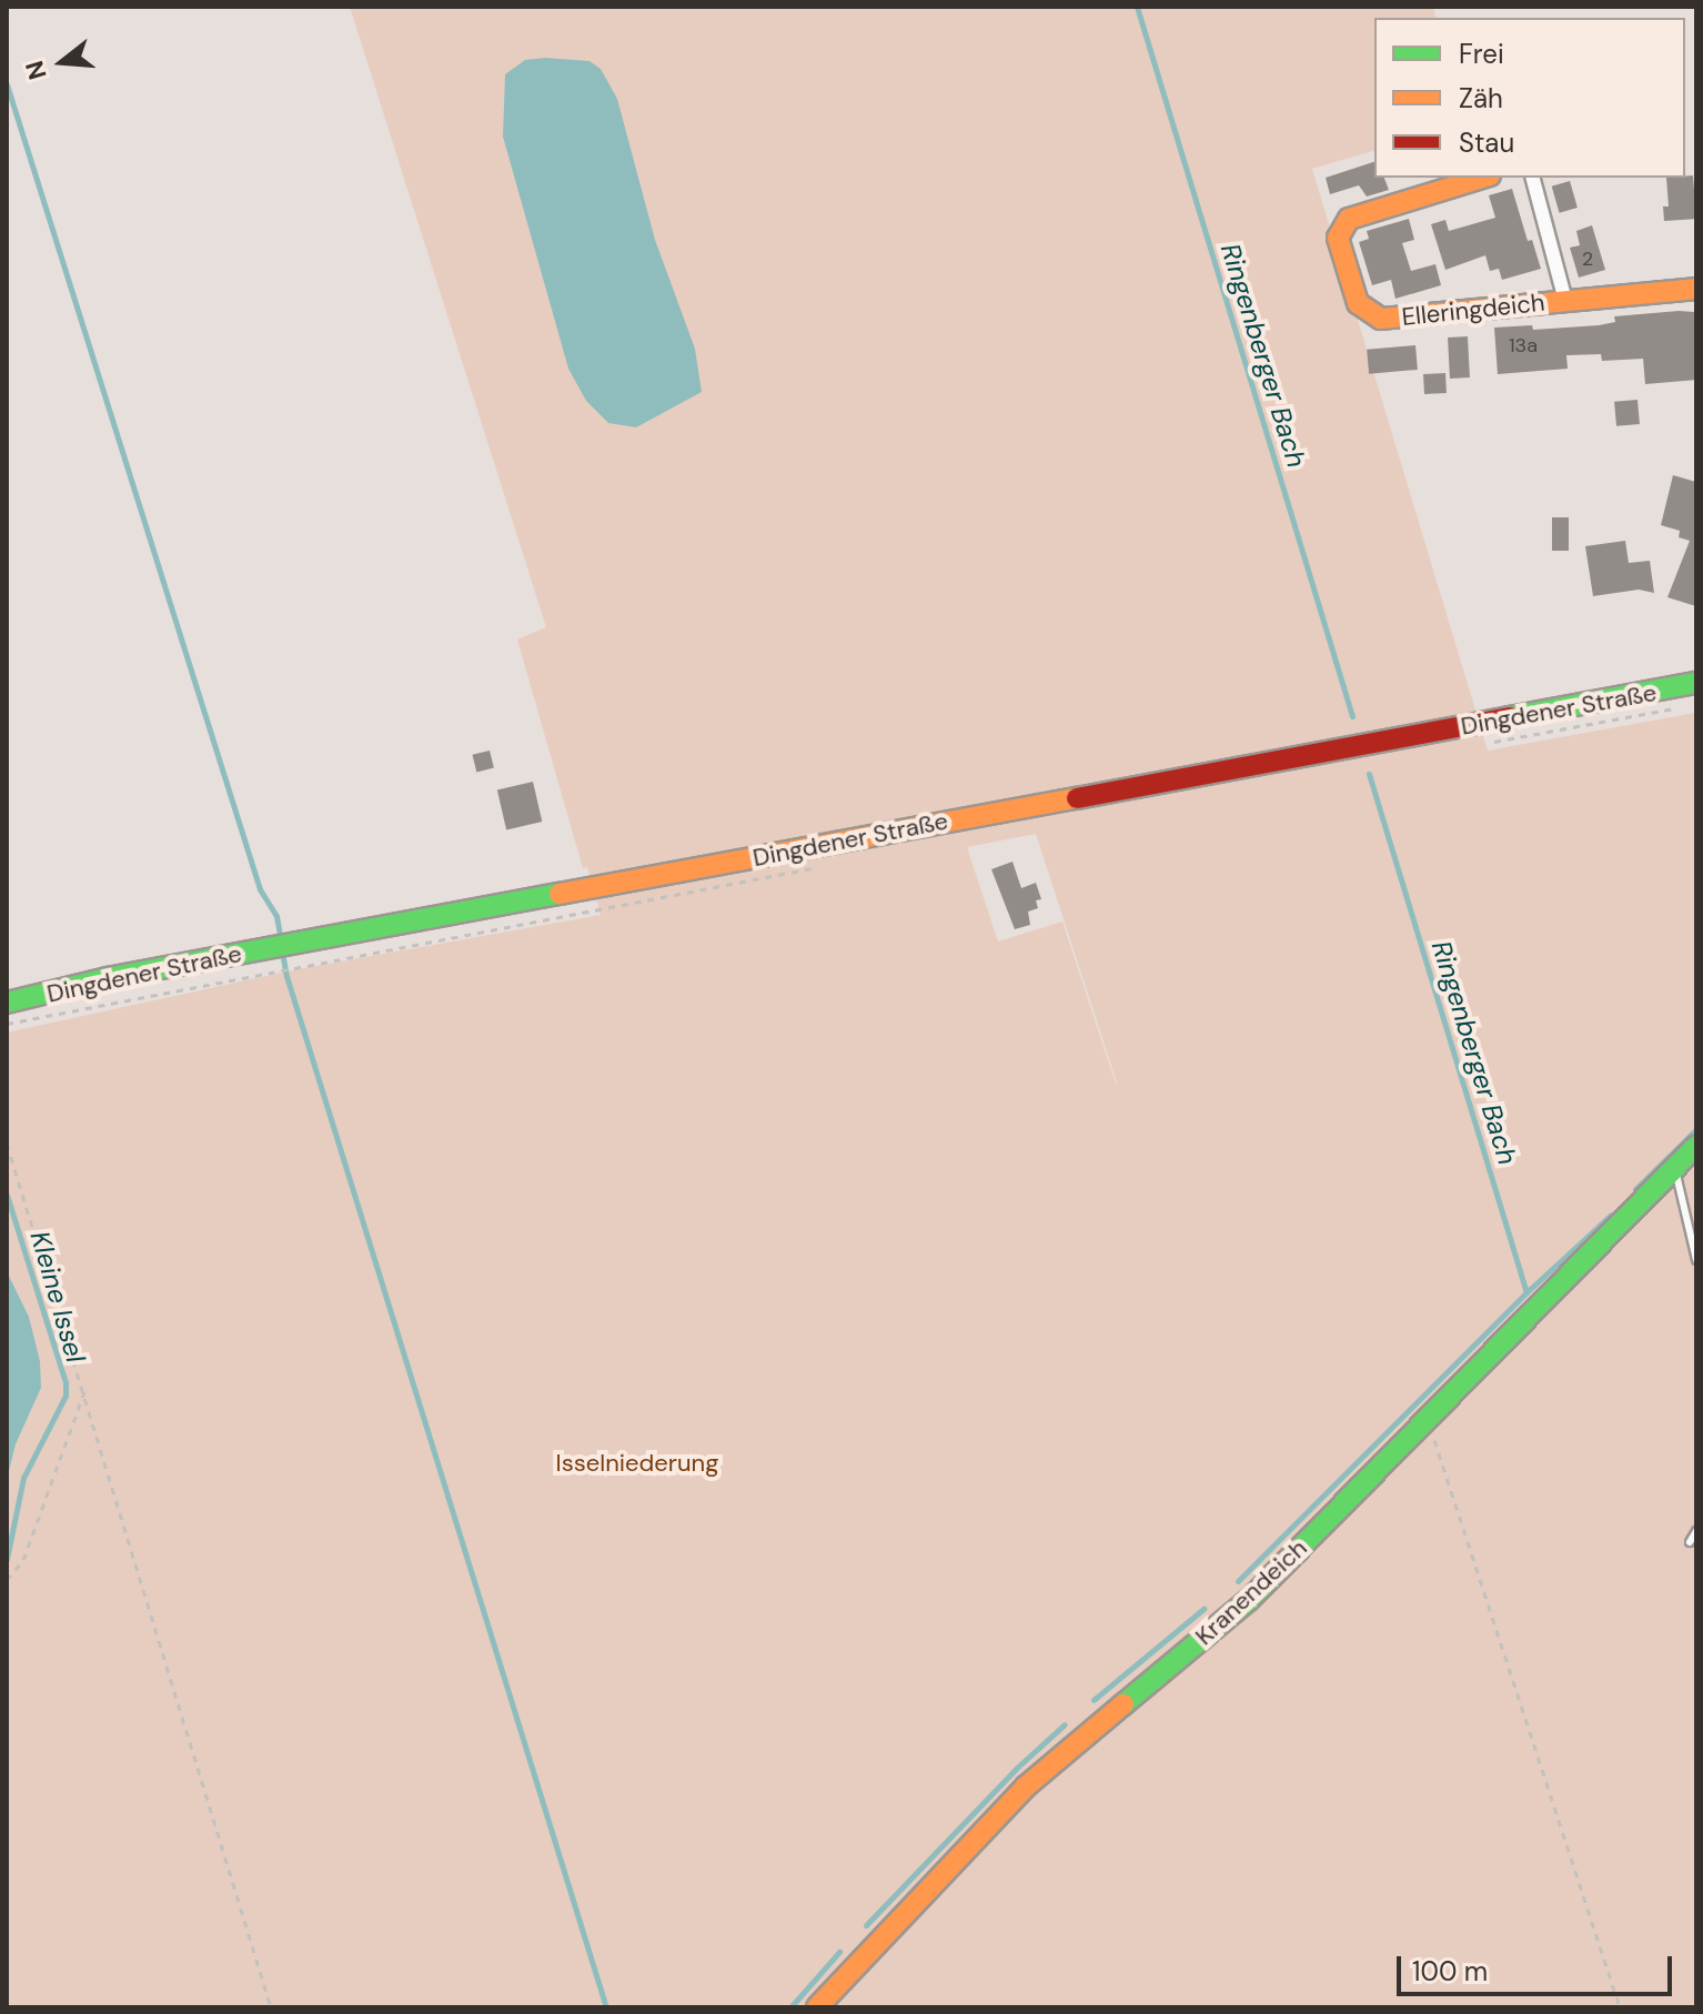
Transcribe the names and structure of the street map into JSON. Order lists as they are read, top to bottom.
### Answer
{
  "streets": {
    "street": ["Elleringdeich", "Dingdener Straße", "Kranendeich"]
  },
  "water": ["Ringenberger Bach", "Kleine Issel"],
  "parks": ["Isselniederung"],
  "house_numbers": ["2", "13a"],
  "legend": ["Frei", "Zäh", "Stau"],
  "scale_bar": "100 m",
  "north": "left"
}
